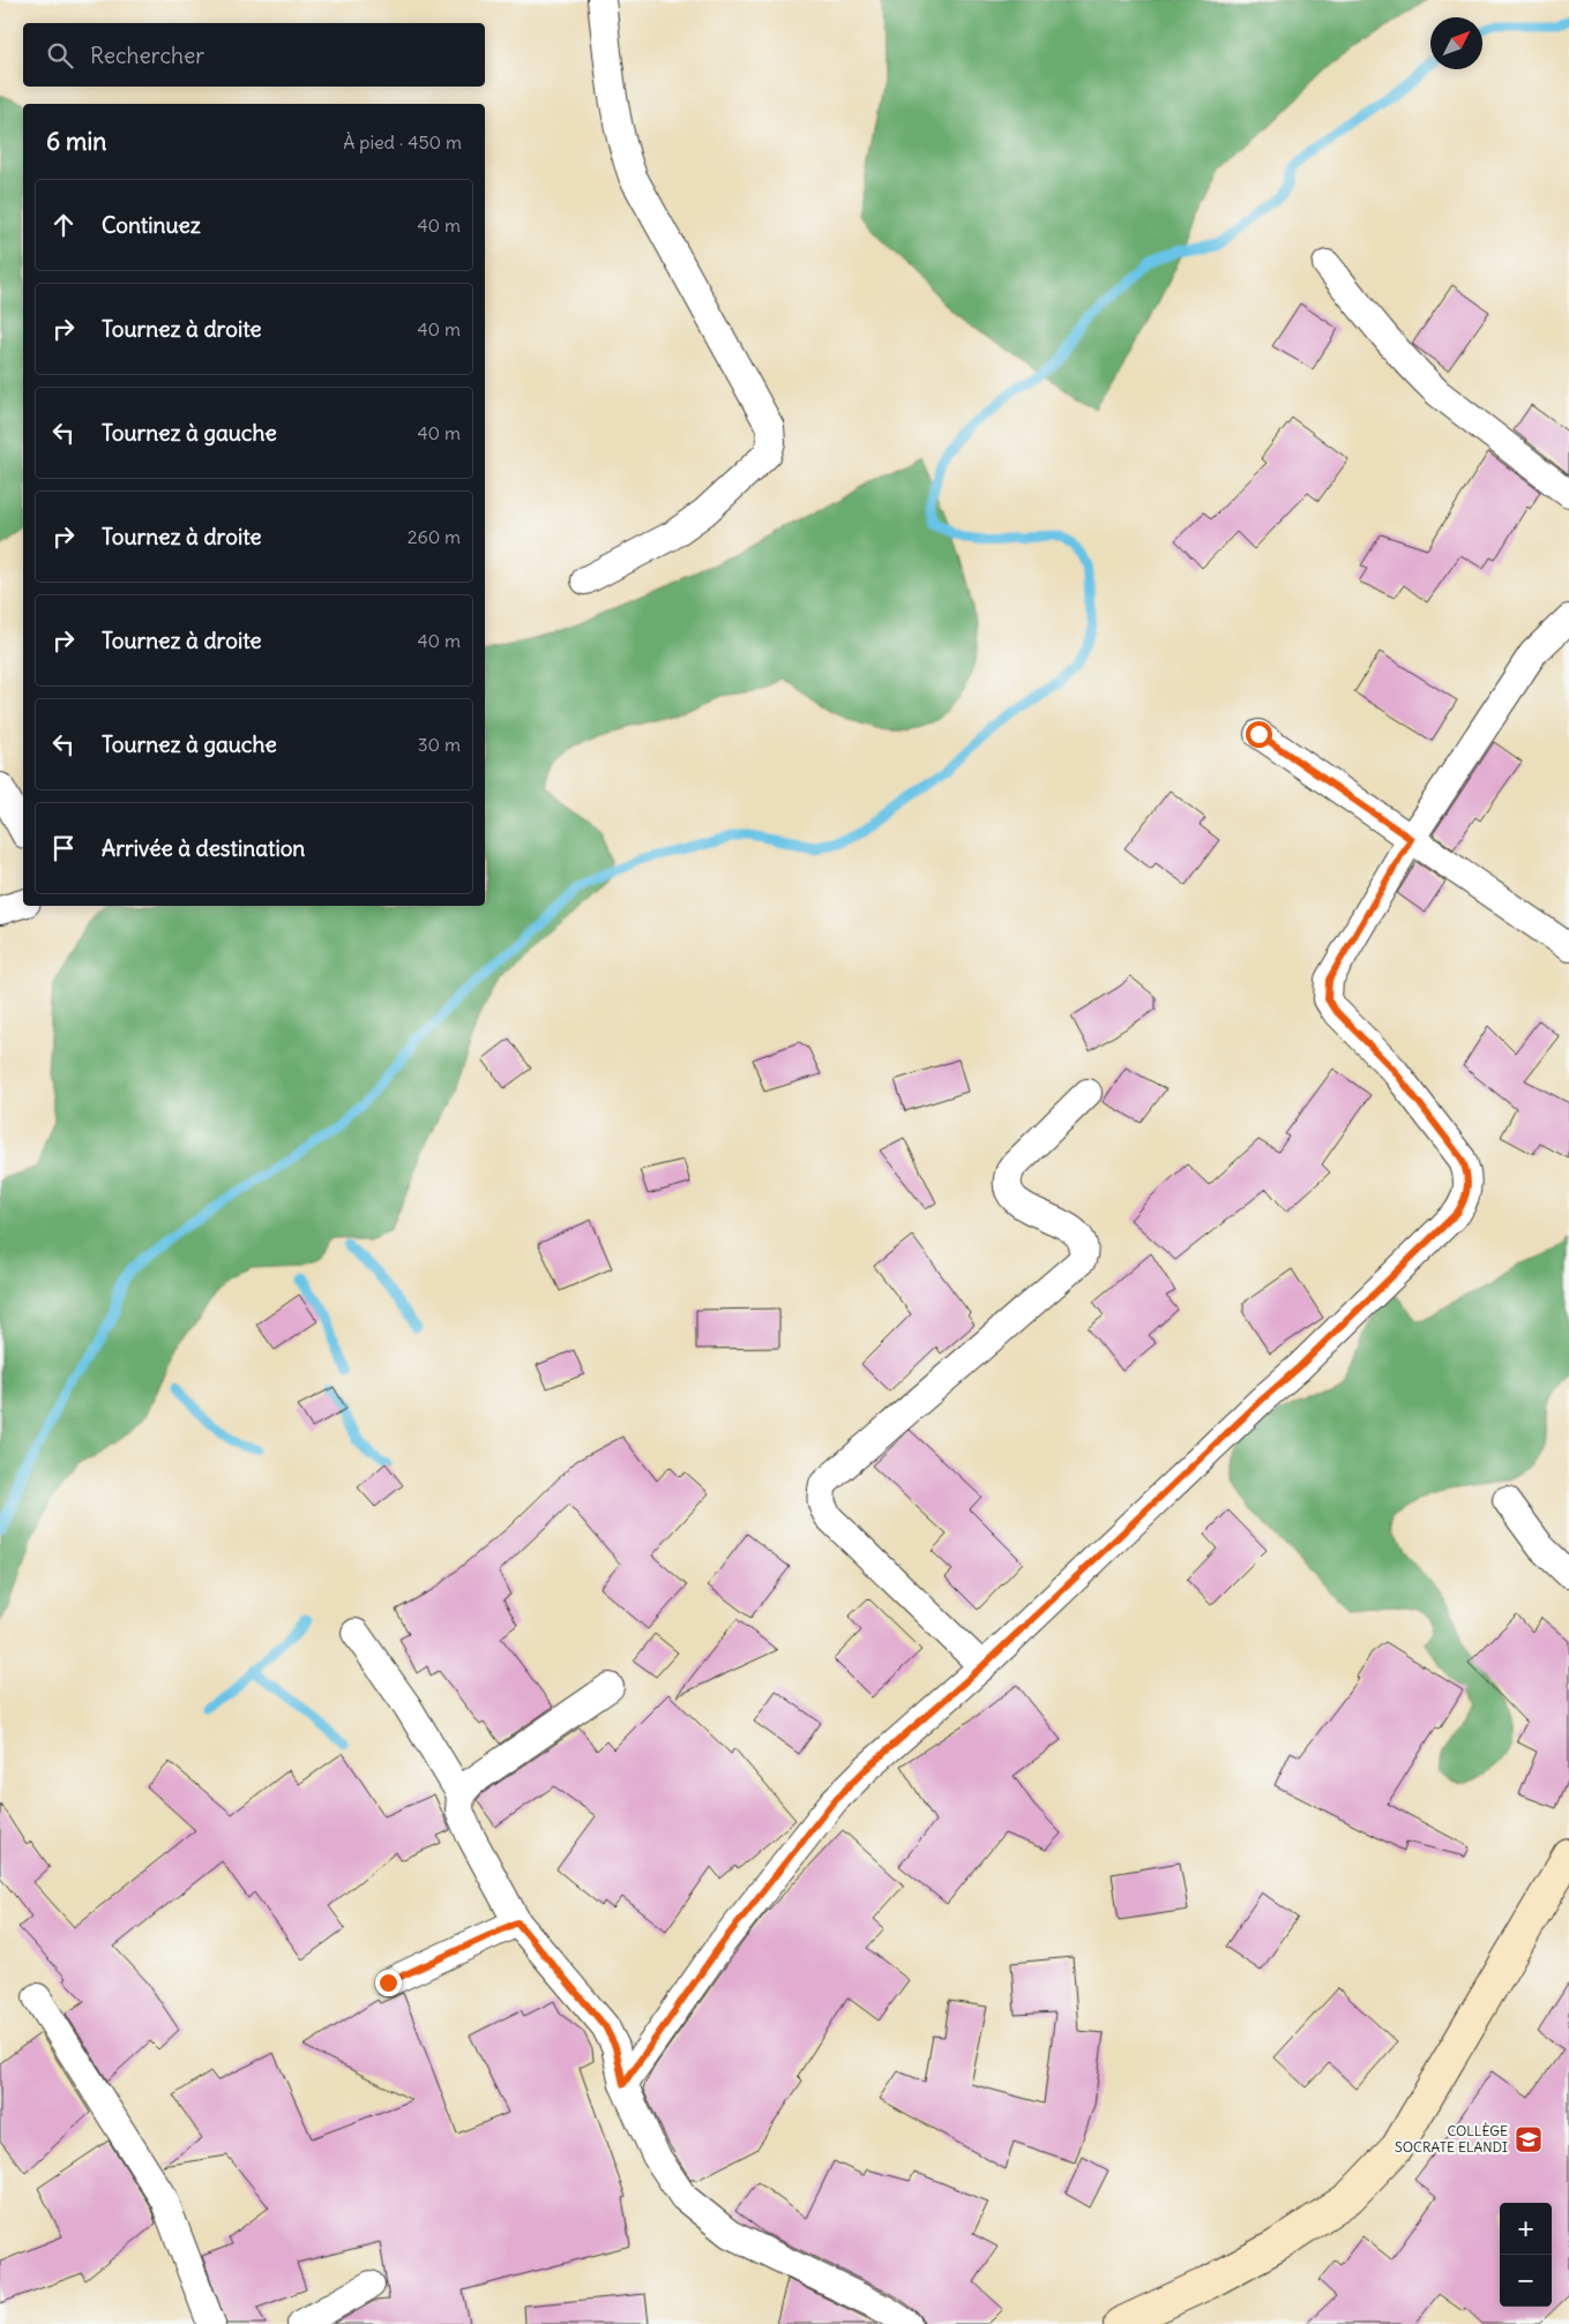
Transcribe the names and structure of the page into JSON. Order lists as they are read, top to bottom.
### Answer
{
  "places": {
    "school or university": ["COLLÈGE SOCRATE ELANDI"]
  },
  "north": "top right",
  "page": {
    "search": "Rechercher",
    "heading": ["6 min", "À pied · 450 m"],
    "list": [
      ["Continuez", "40 m"],
      ["Tournez à droite", "40 m"],
      ["Tournez à gauche", "40 m"],
      ["Tournez à droite", "260 m"],
      ["Tournez à droite", "40 m"],
      ["Tournez à gauche", "30 m"],
      "Arrivée à destination"
    ],
    "map_buttons": ["+", "−"]
  }
}
